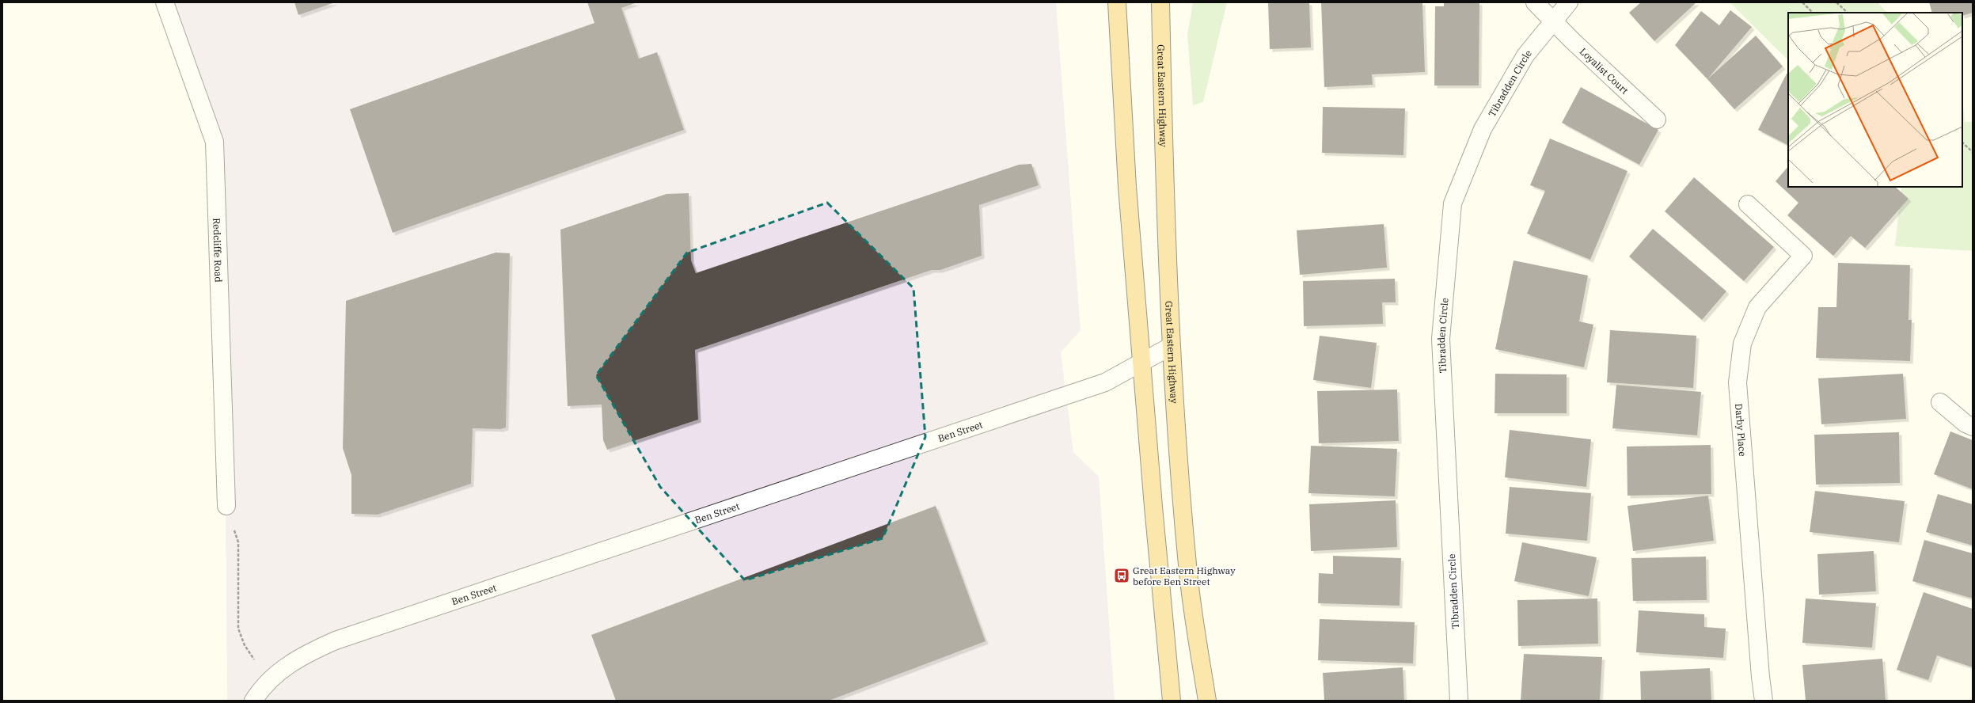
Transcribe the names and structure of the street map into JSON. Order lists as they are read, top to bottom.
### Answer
{
  "streets": {
    "highway": ["Great Eastern Highway"],
    "street": [
      "Loyalist Court",
      "Tibradden Circle",
      "Redcliffe Road",
      "Darby Place",
      "Ben Street"
    ]
  },
  "crossings": [
    ["Loyalist Court", "Tibradden Circle"],
    ["Great Eastern Highway", "Ben Street"]
  ],
  "places": {
    "bus stop": ["Great Eastern Highway before Ben Street"]
  }
}
